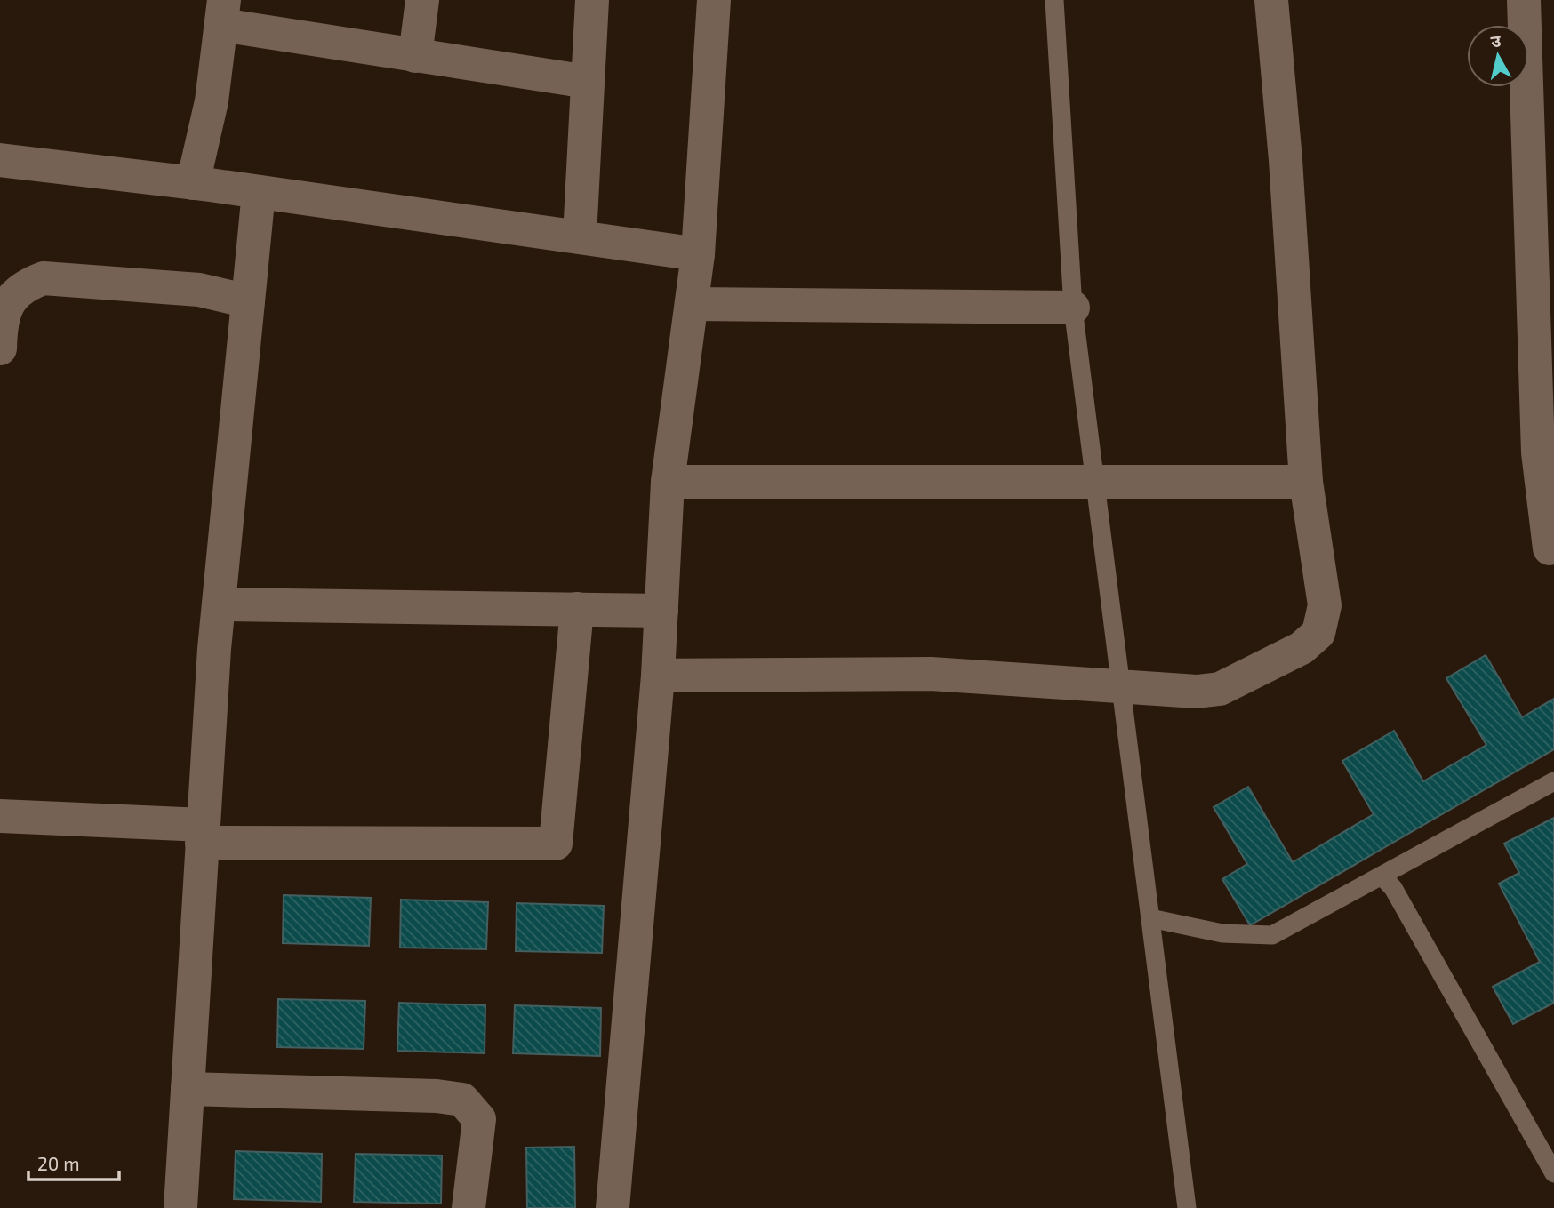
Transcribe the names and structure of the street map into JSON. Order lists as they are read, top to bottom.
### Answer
{
  "scale_bar": "20 m",
  "north": "top"
}
